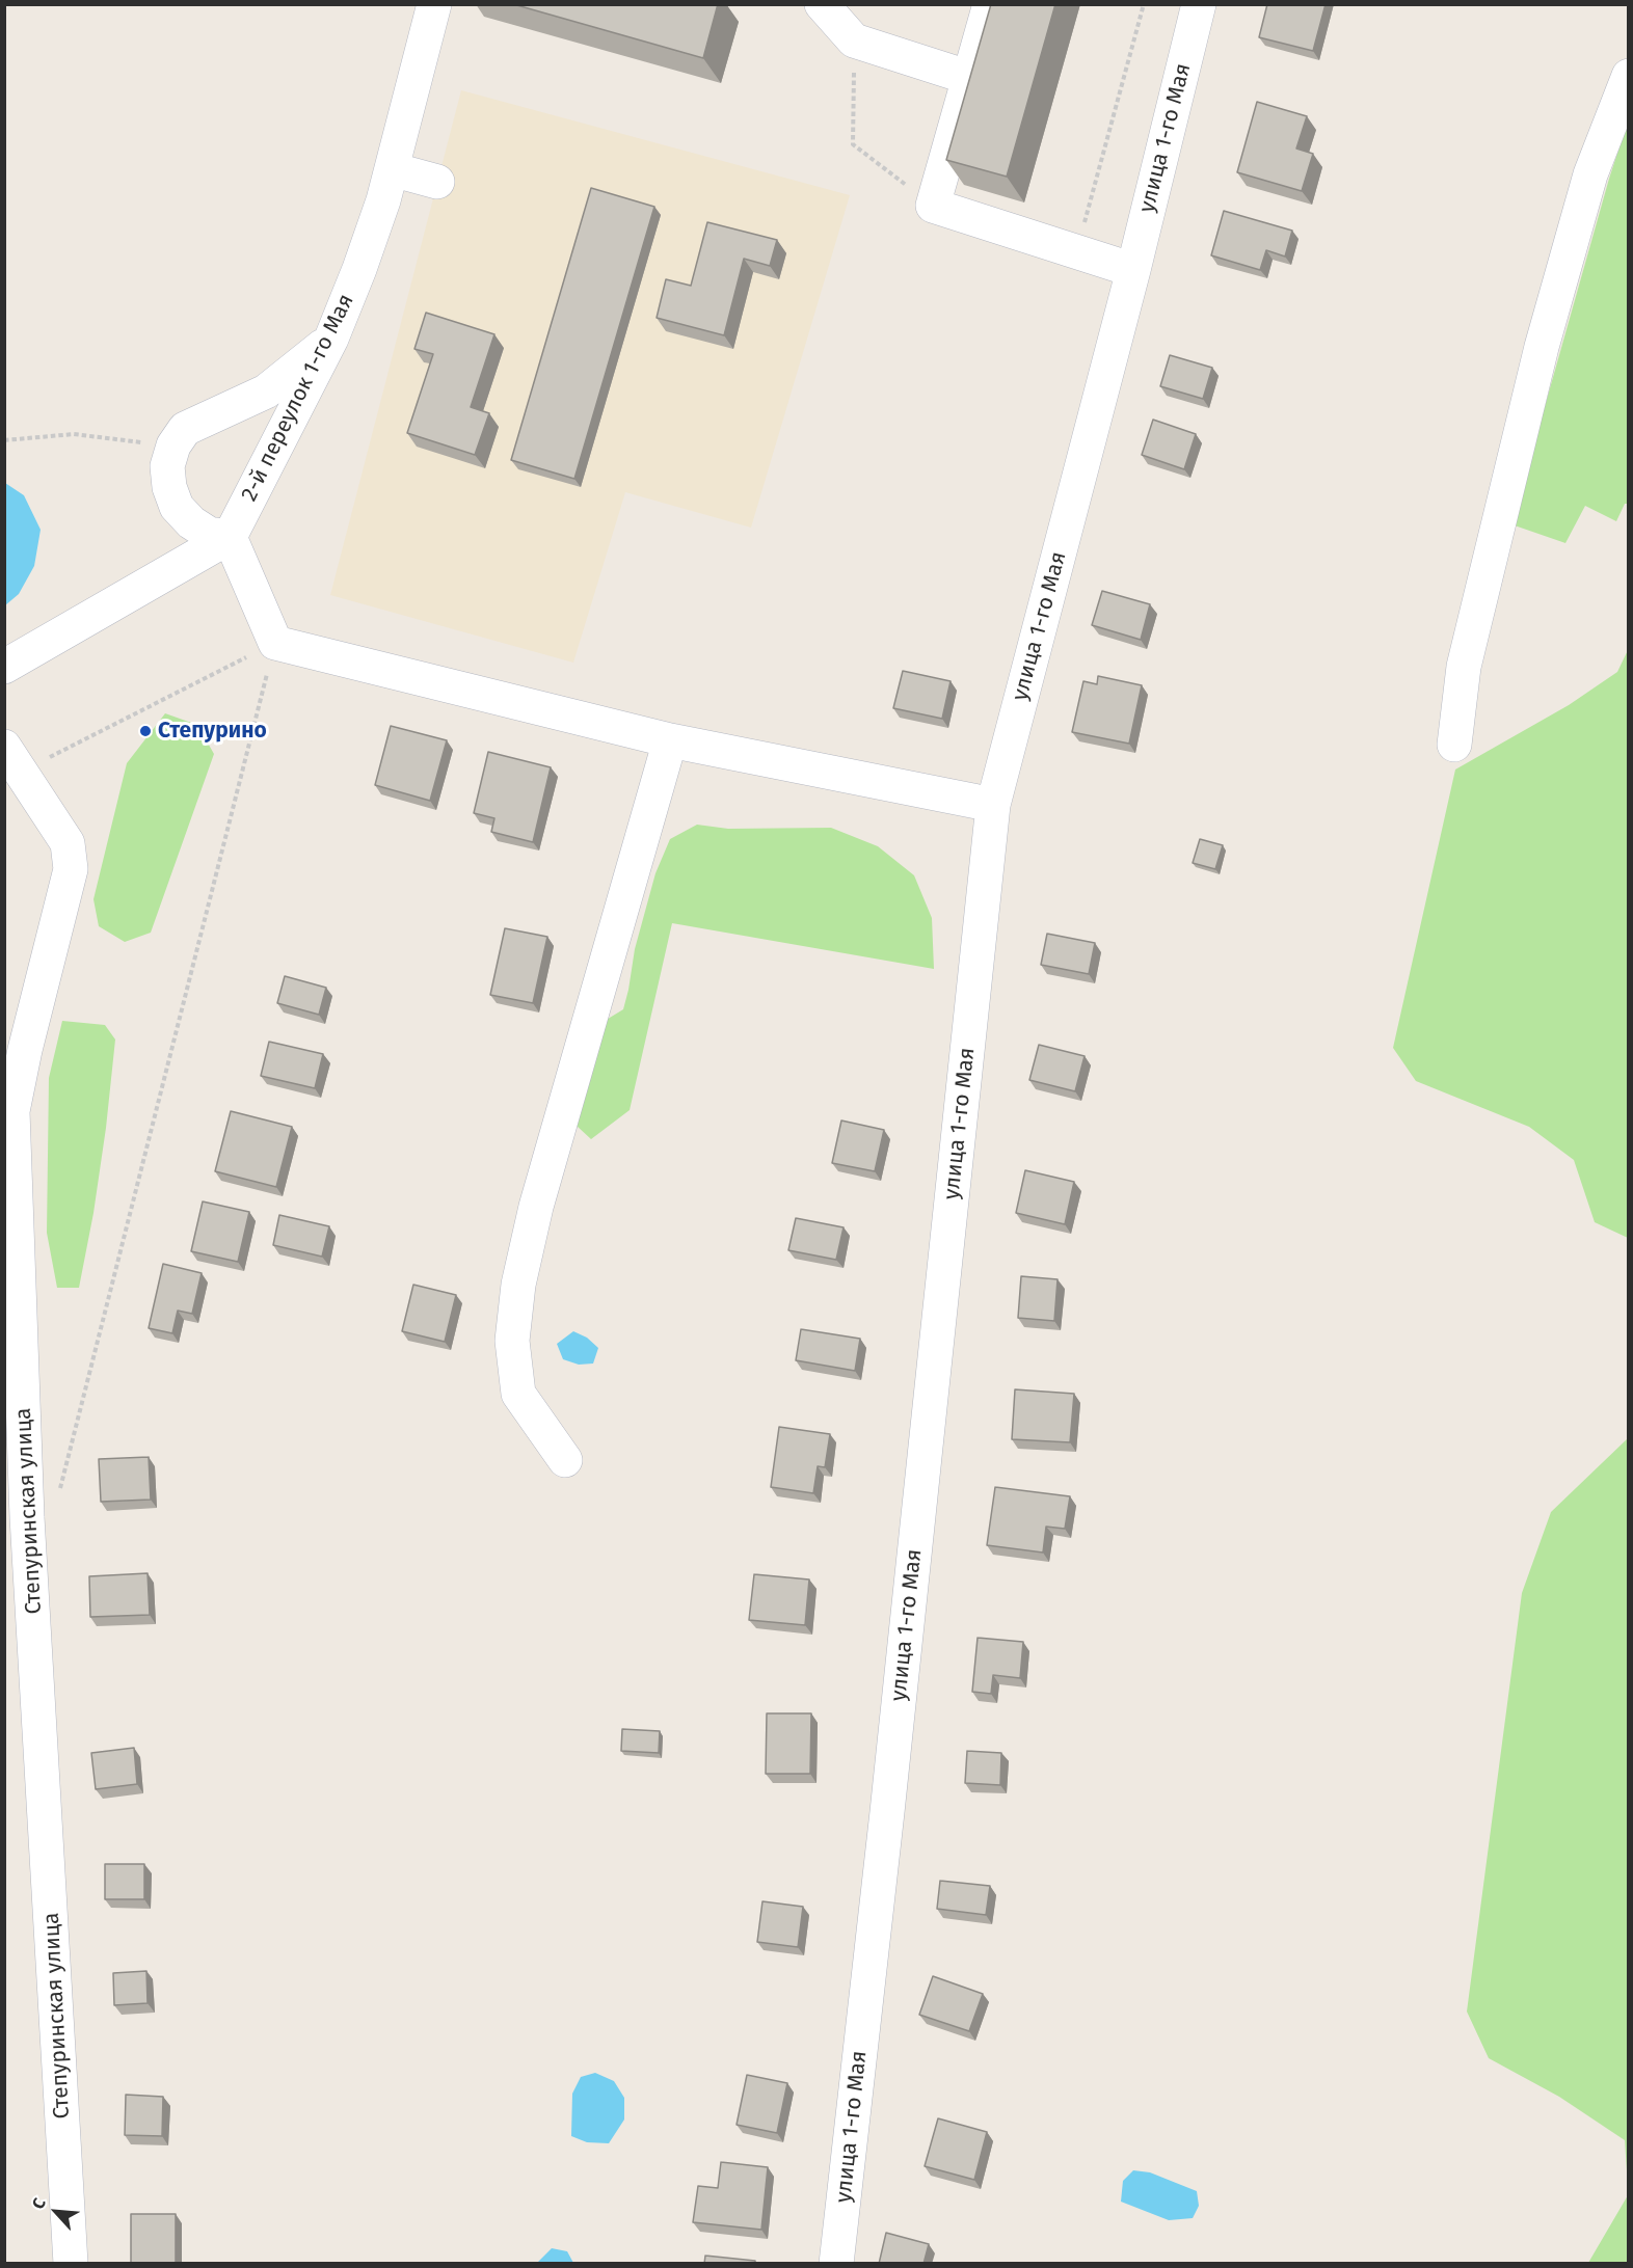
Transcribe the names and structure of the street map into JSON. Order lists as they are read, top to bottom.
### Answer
{
  "streets": {
    "street": ["улица 1-го Мая", "2-й переулок 1-го Мая", "Степуринская улица"]
  },
  "places": ["Степурино"],
  "north": "top left"
}
